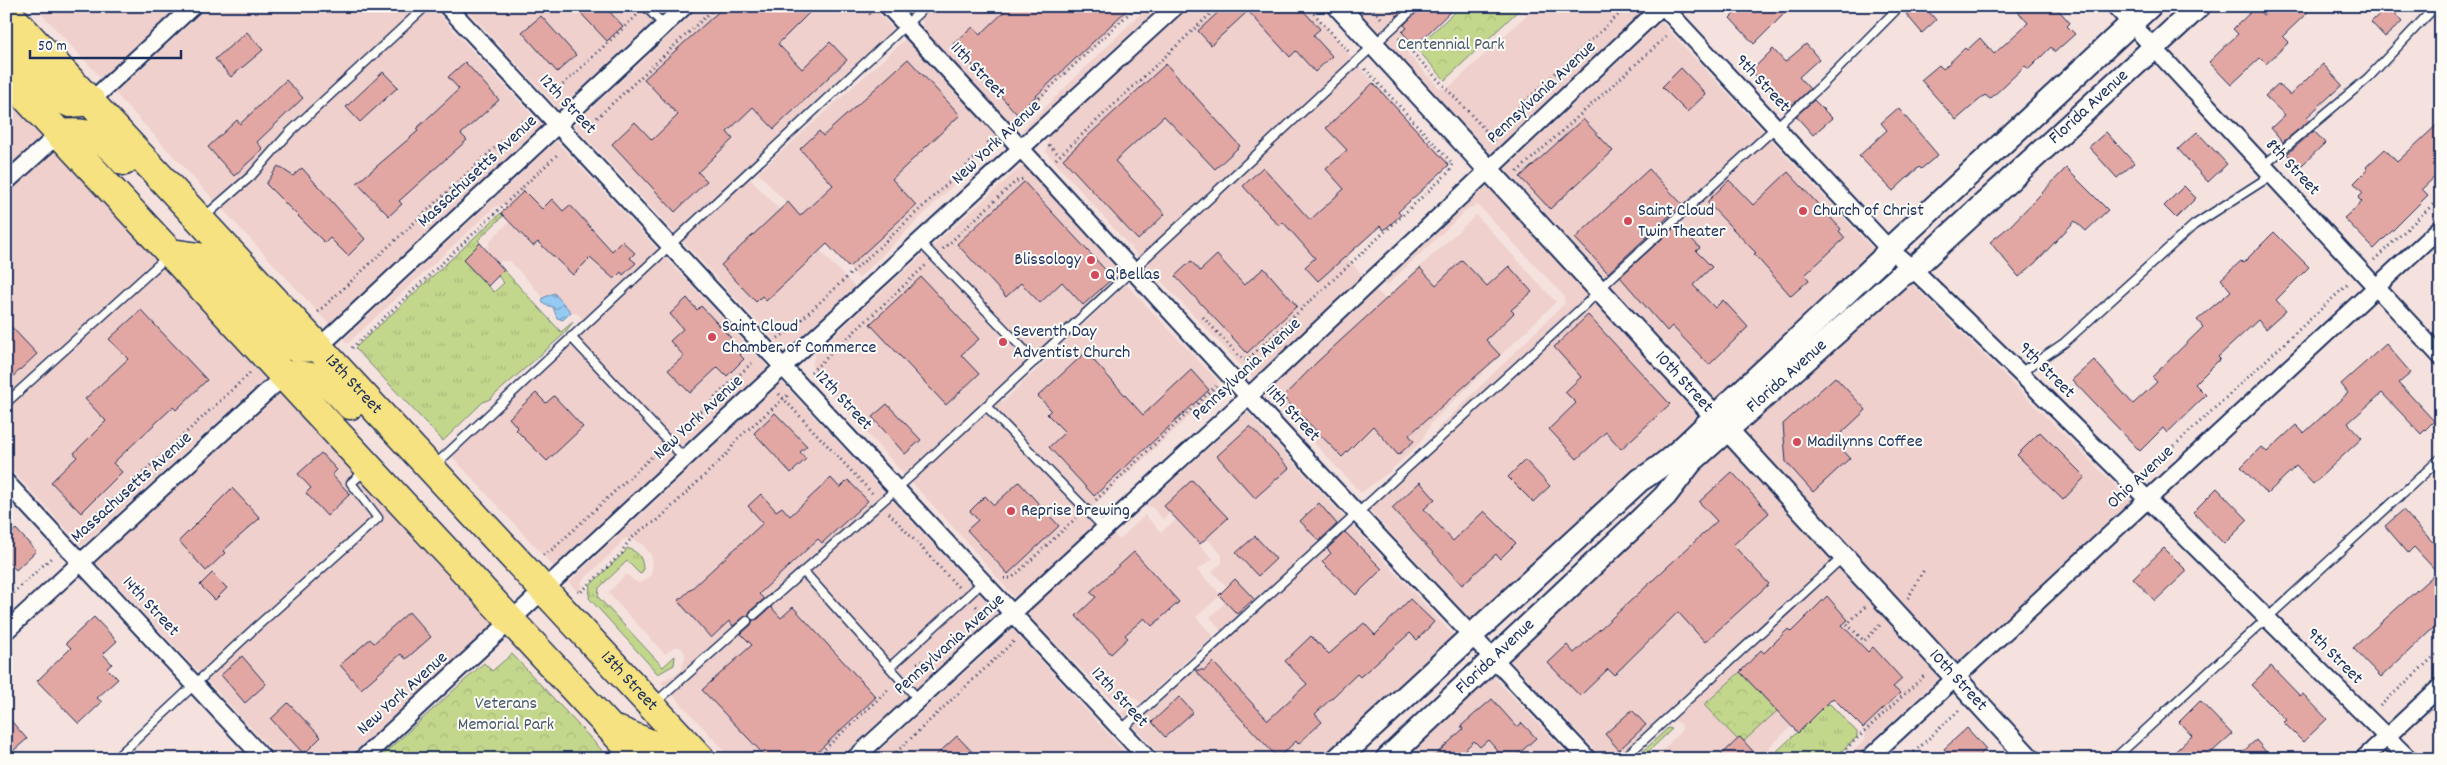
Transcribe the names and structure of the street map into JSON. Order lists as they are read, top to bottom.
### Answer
{
  "streets": {
    "highway": ["13th Street"],
    "main road": ["Florida Avenue"],
    "street": [
      "11th Street",
      "9th Street",
      "Pennsylvania Avenue",
      "12th Street",
      "New York Avenue",
      "8th Street",
      "Massachusetts Avenue",
      "10th Street",
      "Ohio Avenue",
      "14th Street"
    ]
  },
  "crossings": [
    ["11th Street", "Pennsylvania Avenue"],
    ["11th Street", "Florida Avenue"],
    ["11th Street", "New York Avenue"],
    ["9th Street", "Pennsylvania Avenue"],
    ["9th Street", "Florida Avenue"],
    ["9th Street", "Ohio Avenue"],
    ["Pennsylvania Avenue", "12th Street"],
    ["Pennsylvania Avenue", "10th Street"],
    ["12th Street", "New York Avenue"],
    ["12th Street", "Massachusetts Avenue"],
    ["Florida Avenue", "8th Street"],
    ["Florida Avenue", "10th Street"],
    ["New York Avenue", "13th Street"],
    ["8th Street", "Ohio Avenue"],
    ["Massachusetts Avenue", "13th Street"],
    ["Massachusetts Avenue", "14th Street"],
    ["10th Street", "Ohio Avenue"]
  ],
  "parks": ["Centennial Park", "Veterans Memorial Park"],
  "places": [
    "Church of Christ",
    "Saint Cloud Twin Theater",
    "Blissology",
    "Q'Bellas",
    "Saint Cloud Chamber of Commerce",
    "Seventh Day Adventist Church",
    "Madilynns Coffee",
    "Reprise Brewing"
  ],
  "scale_bar": "50 m"
}
